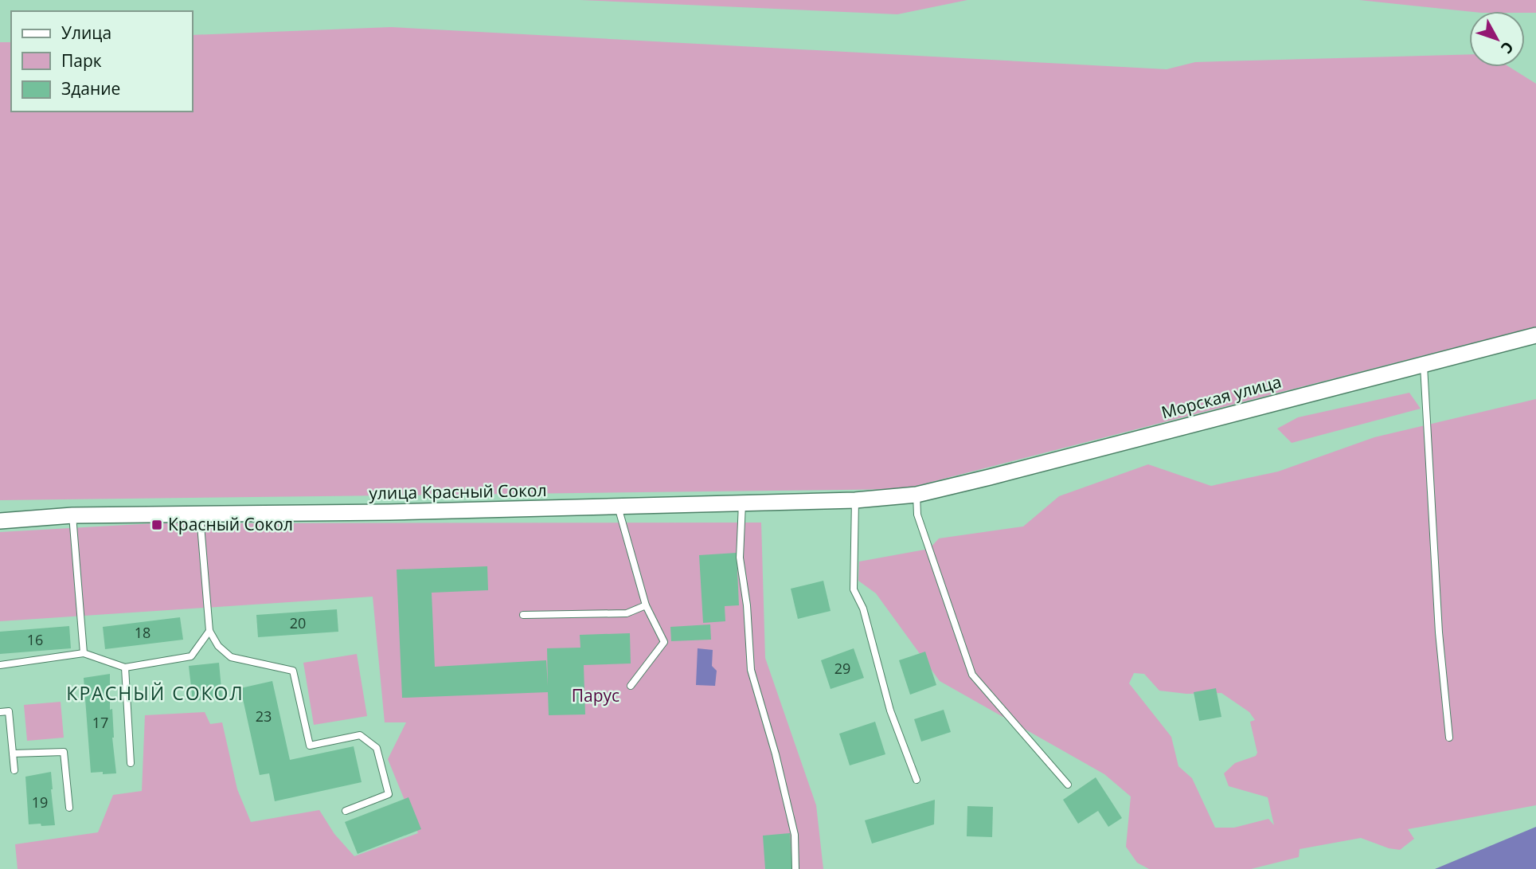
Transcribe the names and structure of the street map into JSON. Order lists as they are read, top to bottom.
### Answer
{
  "streets": {
    "street": ["Морская улица", "улица Красный Сокол"]
  },
  "crossings": [
    ["Морская улица", "улица Красный Сокол"]
  ],
  "districts": ["КРАСНЫЙ СОКОЛ"],
  "parks": ["Парус"],
  "places": {
    "transit": ["Красный Сокол"]
  },
  "house_numbers": [
    "20",
    "18",
    "16",
    "29",
    "23",
    "17",
    "19"
  ],
  "legend": ["Улица", "Парк", "Здание"],
  "north": "bottom right"
}
